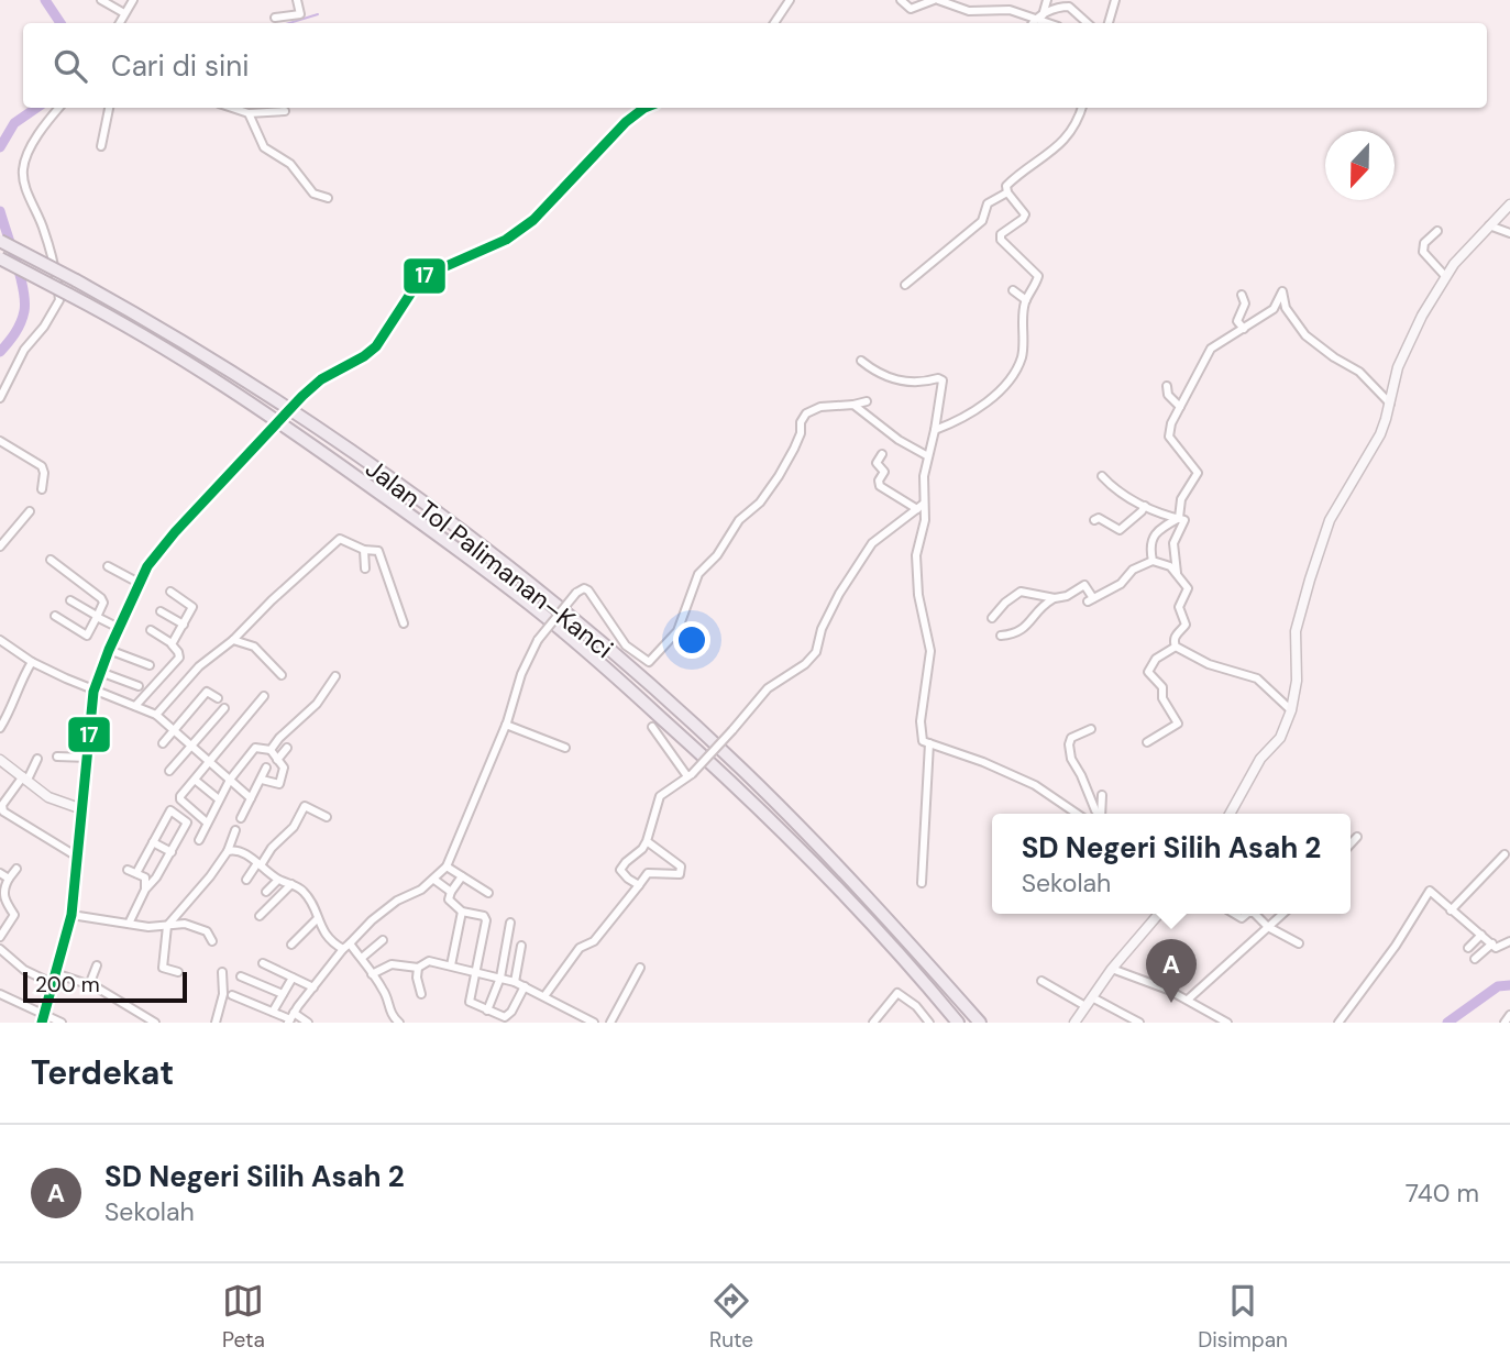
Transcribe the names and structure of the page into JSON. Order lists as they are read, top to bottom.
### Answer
{
  "streets": {
    "highway": ["Jalan Tol Palimanan–Kanci"]
  },
  "lines": ["transit line 17"],
  "scale_bar": "200 m",
  "north": "bottom",
  "page": {
    "search": "Cari di sini",
    "popup": ["SD Negeri Silih Asah 2", "Sekolah"],
    "pins": "A",
    "scale": "200 m",
    "heading": "Terdekat",
    "list": [
      {
        "mark": "A",
        "name": "SD Negeri Silih Asah 2",
        "note": "Sekolah",
        "value": "740 m"
      }
    ],
    "nav": ["Peta", "Rute", "Disimpan"]
  }
}
